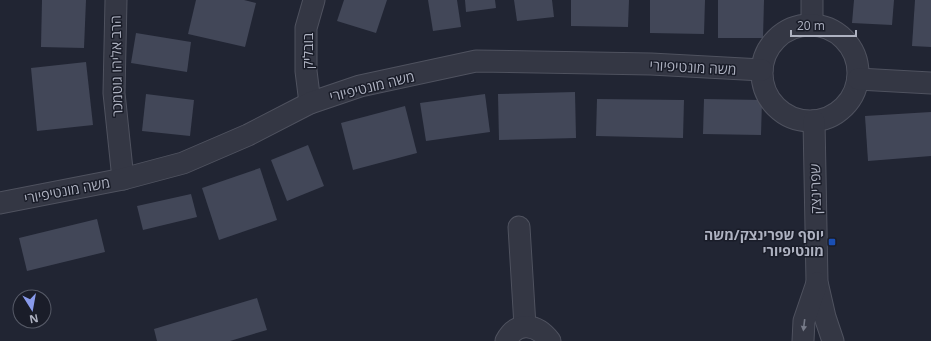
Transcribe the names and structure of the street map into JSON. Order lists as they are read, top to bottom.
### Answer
{
  "streets": {
    "street": [
      "בובליק",
      "הרב אליהו גוטמכר",
      "משה מונטיפיורי",
      "שפרינצק"
    ]
  },
  "crossings": [
    ["בובליק", "משה מונטיפיורי"],
    ["הרב אליהו גוטמכר", "משה מונטיפיורי"],
    ["משה מונטיפיורי", "שפרינצק"]
  ],
  "places": {
    "transit": ["יוסף שפרינצק/משה מונטיפיורי"]
  },
  "scale_bar": "20 m",
  "north": "bottom"
}
